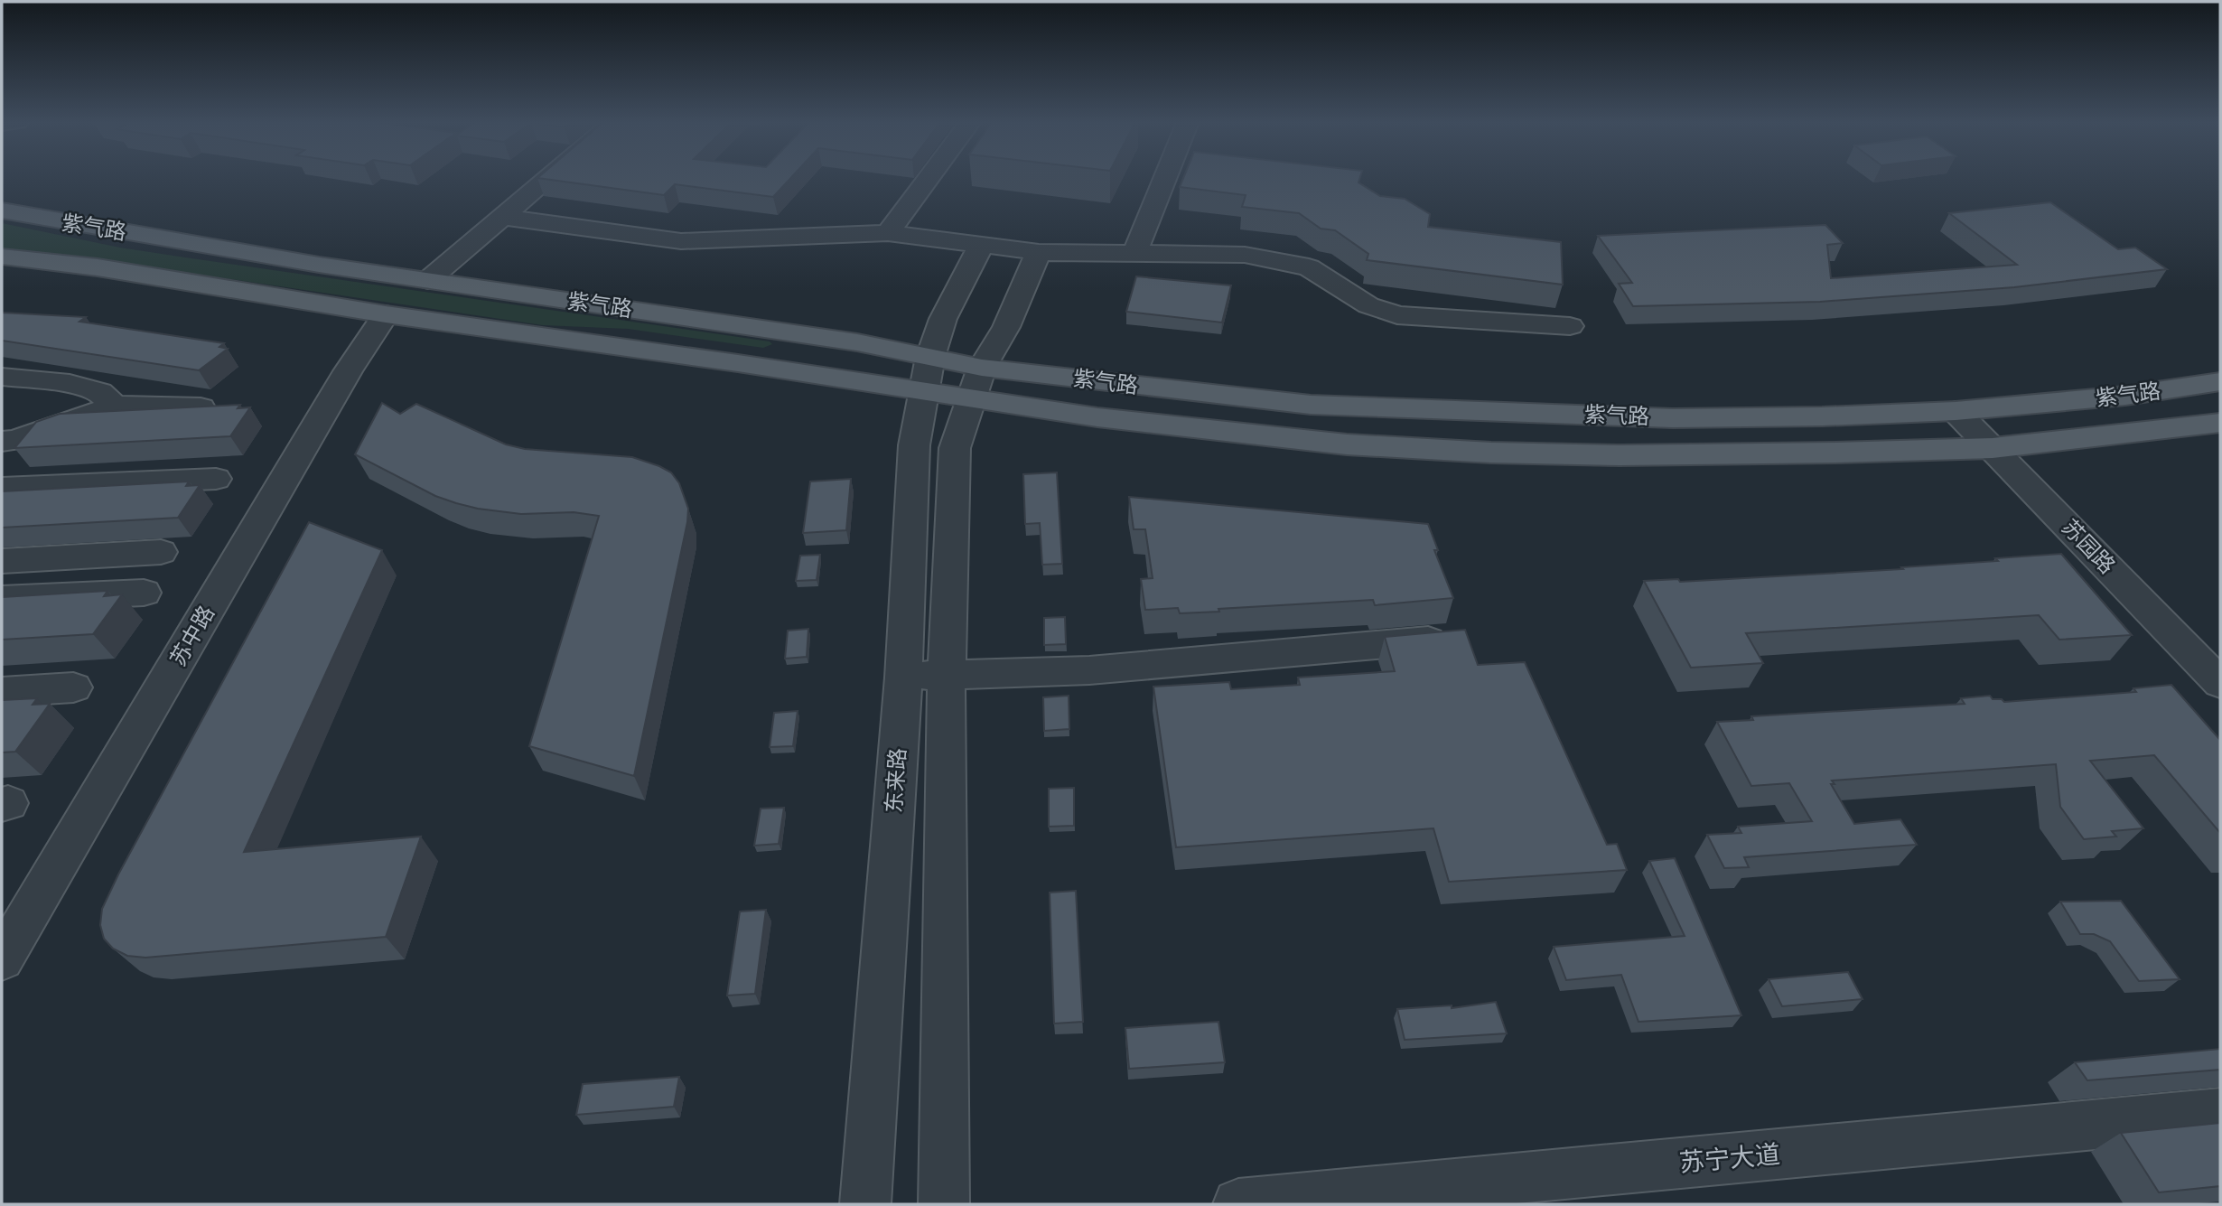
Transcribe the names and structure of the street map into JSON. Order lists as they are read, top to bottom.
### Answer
{
  "streets": {
    "main road": ["紫气路"],
    "street": [
      "苏园路",
      "苏中路",
      "东来路",
      "苏宁大道"
    ]
  },
  "crossings": [
    ["紫气路", "苏园路"],
    ["紫气路", "苏中路"],
    ["紫气路", "东来路"]
  ]
}
